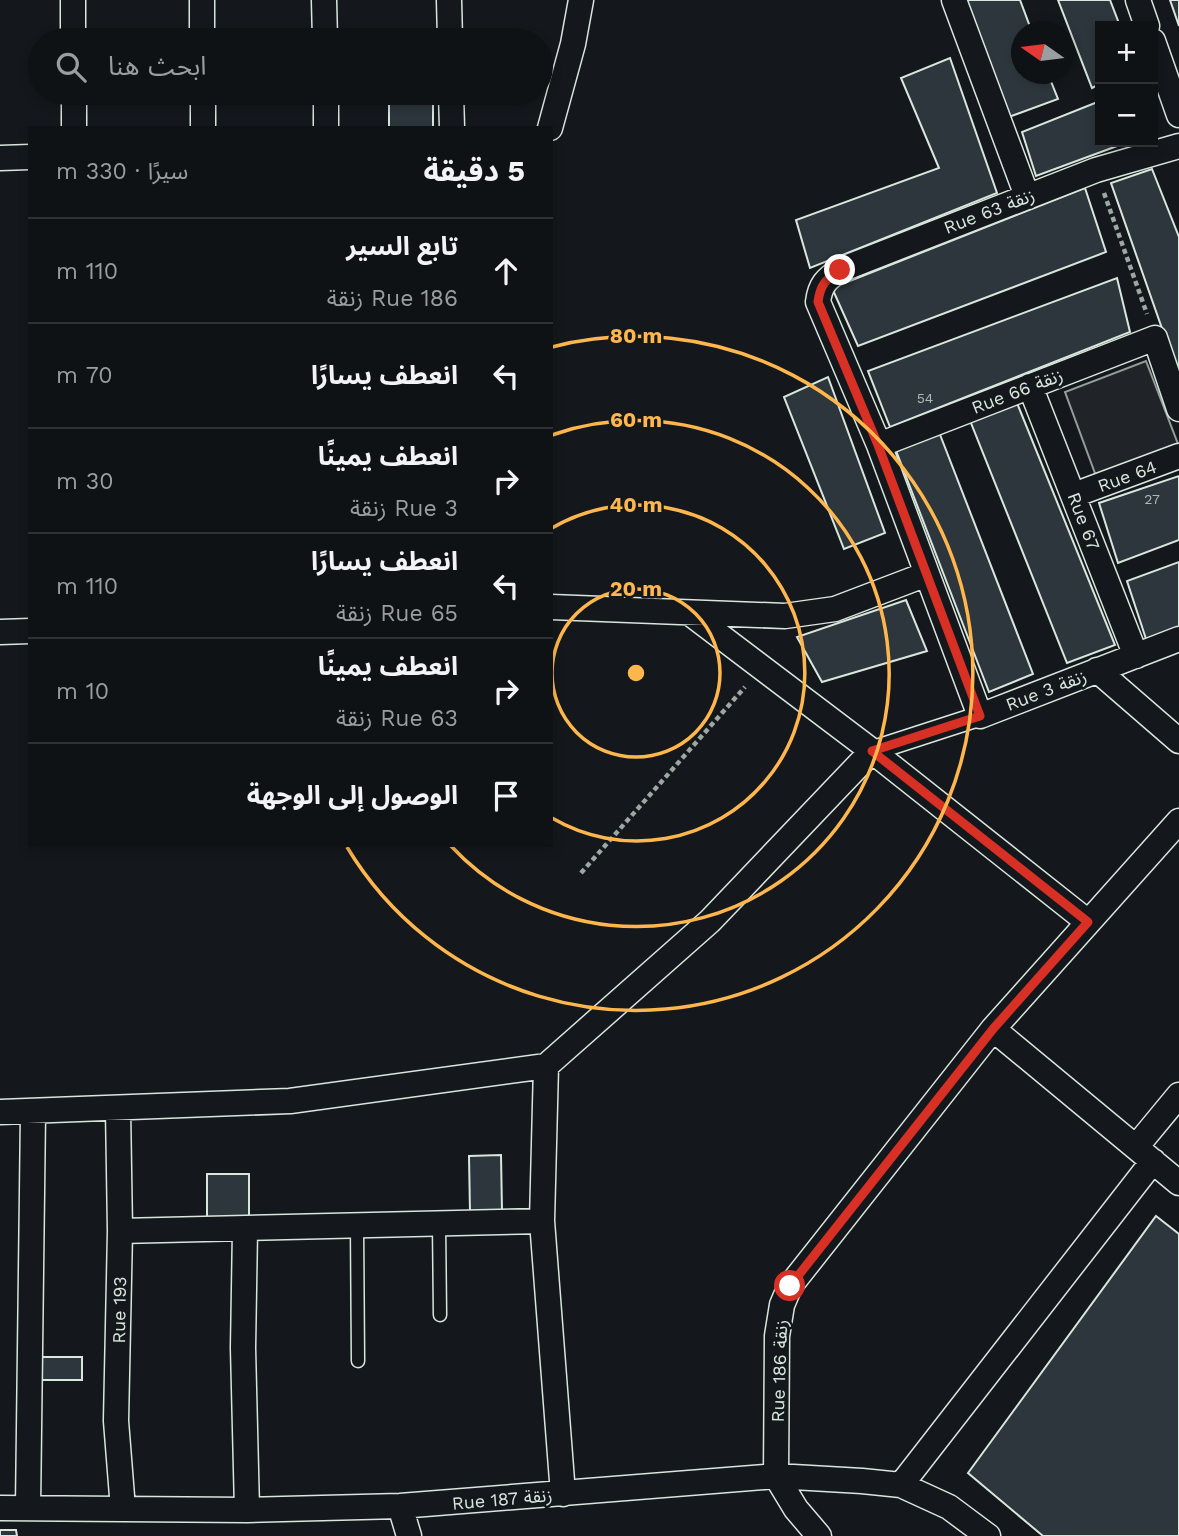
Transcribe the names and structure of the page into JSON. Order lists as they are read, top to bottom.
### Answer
{
  "streets": {
    "street": [
      "Rue 63 زنقة",
      "Rue 66 زنقة",
      "Rue 64",
      "Rue 67",
      "Rue 3 زنقة",
      "Rue 193",
      "Rue 186 زنقة",
      "Rue 187 زنقة"
    ]
  },
  "crossings": [
    ["Rue 63 زنقة", "Rue 66 زنقة"],
    ["Rue 66 زنقة", "Rue 67"],
    ["Rue 64", "Rue 67"],
    ["Rue 67", "Rue 3 زنقة"],
    ["Rue 193", "Rue 187 زنقة"],
    ["Rue 186 زنقة", "Rue 187 زنقة"]
  ],
  "house_numbers": ["54", "27"],
  "north": "left",
  "page": {
    "map_buttons": ["+", "−"],
    "search": "ابحث هنا",
    "heading": ["5 دقيقة", "سيرًا · 330 m"],
    "list": [
      ["تابع السير", "Rue 186 زنقة", "110 m"],
      ["انعطف يسارًا", "70 m"],
      ["انعطف يمينًا", "Rue 3 زنقة", "30 m"],
      ["انعطف يسارًا", "Rue 65 زنقة", "110 m"],
      ["انعطف يمينًا", "Rue 63 زنقة", "10 m"],
      "الوصول إلى الوجهة"
    ]
  },
  "rings": [
    "80 m",
    "60 m",
    "40 m",
    "20 m"
  ]
}
